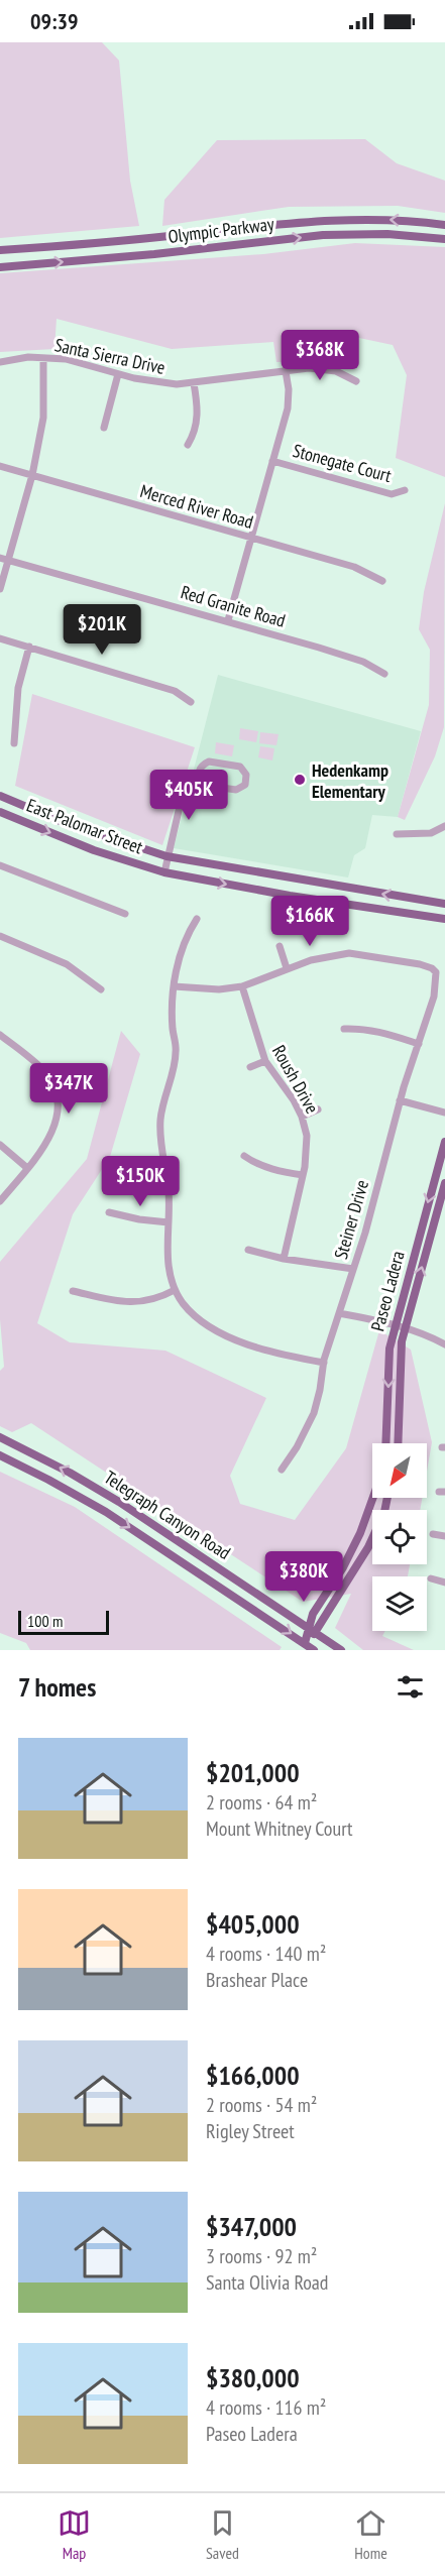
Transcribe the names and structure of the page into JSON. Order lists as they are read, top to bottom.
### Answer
{
  "streets": {
    "main road": [
      "Olympic Parkway",
      "East Palomar Street",
      "Paseo Ladera",
      "Telegraph Canyon Road"
    ],
    "street": [
      "Santa Sierra Drive",
      "Stonegate Court",
      "Merced River Road",
      "Red Granite Road",
      "Roush Drive",
      "Steiner Drive"
    ]
  },
  "places": ["Hedenkamp Elementary"],
  "scale_bar": "100 m",
  "north": "bottom left",
  "page": {
    "status": "09:39",
    "price": [
      "$368K",
      "$201K",
      "$405K",
      "$166K",
      "$347K",
      "$150K",
      "$380K"
    ],
    "scale": "100 m",
    "heading": "7 homes",
    "list": [
      {
        "name": "$201,000",
        "note": "2 rooms · 64 m² · Mount Whitney Court"
      },
      {
        "name": "$405,000",
        "note": "4 rooms · 140 m² · Brashear Place"
      },
      {
        "name": "$166,000",
        "note": "2 rooms · 54 m² · Rigley Street"
      },
      {
        "name": "$347,000",
        "note": "3 rooms · 92 m² · Santa Olivia Road"
      },
      {
        "name": "$380,000",
        "note": "4 rooms · 116 m² · Paseo Ladera"
      }
    ],
    "tabs": ["Map", "Saved", "Home"]
  }
}
